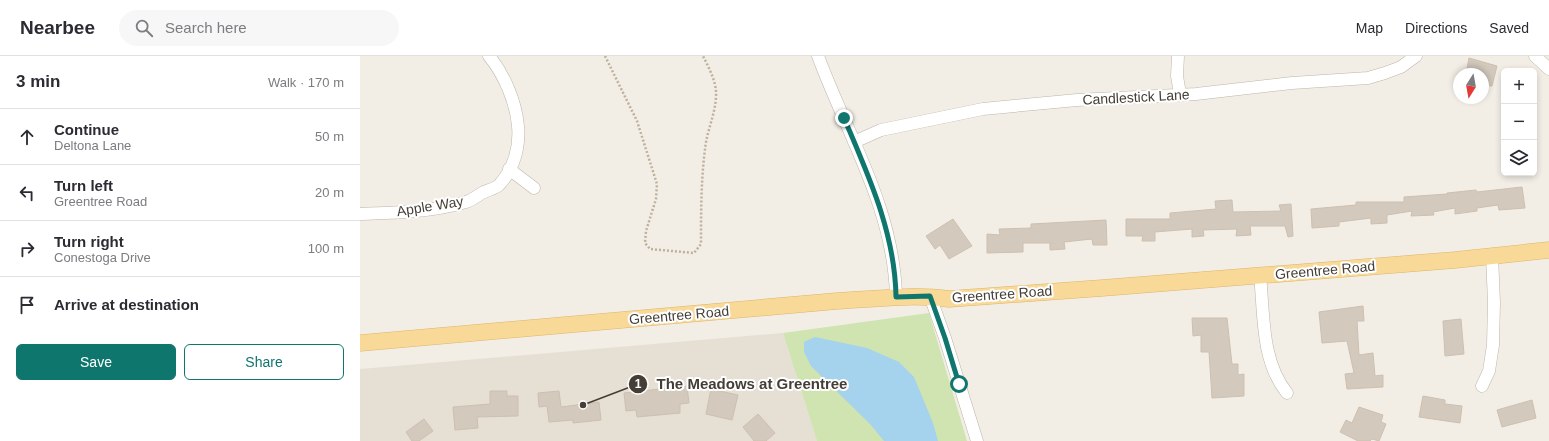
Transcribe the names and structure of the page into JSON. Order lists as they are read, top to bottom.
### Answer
{
  "streets": {
    "main road": ["Greentree Road"],
    "street": ["Candlestick Lane", "Apple Way"]
  },
  "places": ["The Meadows at Greentree"],
  "north": "bottom",
  "page": {
    "header": "Nearbee",
    "search": "Search here",
    "nav": ["Map", "Directions", "Saved"],
    "heading": ["3 min", "Walk · 170 m"],
    "map_buttons": ["+", "−"],
    "list": [
      ["Continue", "Deltona Lane", "50 m"],
      ["Turn left", "Greentree Road", "20 m"],
      ["Turn right", "Conestoga Drive", "100 m"],
      "Arrive at destination"
    ],
    "buttons": ["Save", "Share"]
  }
}
